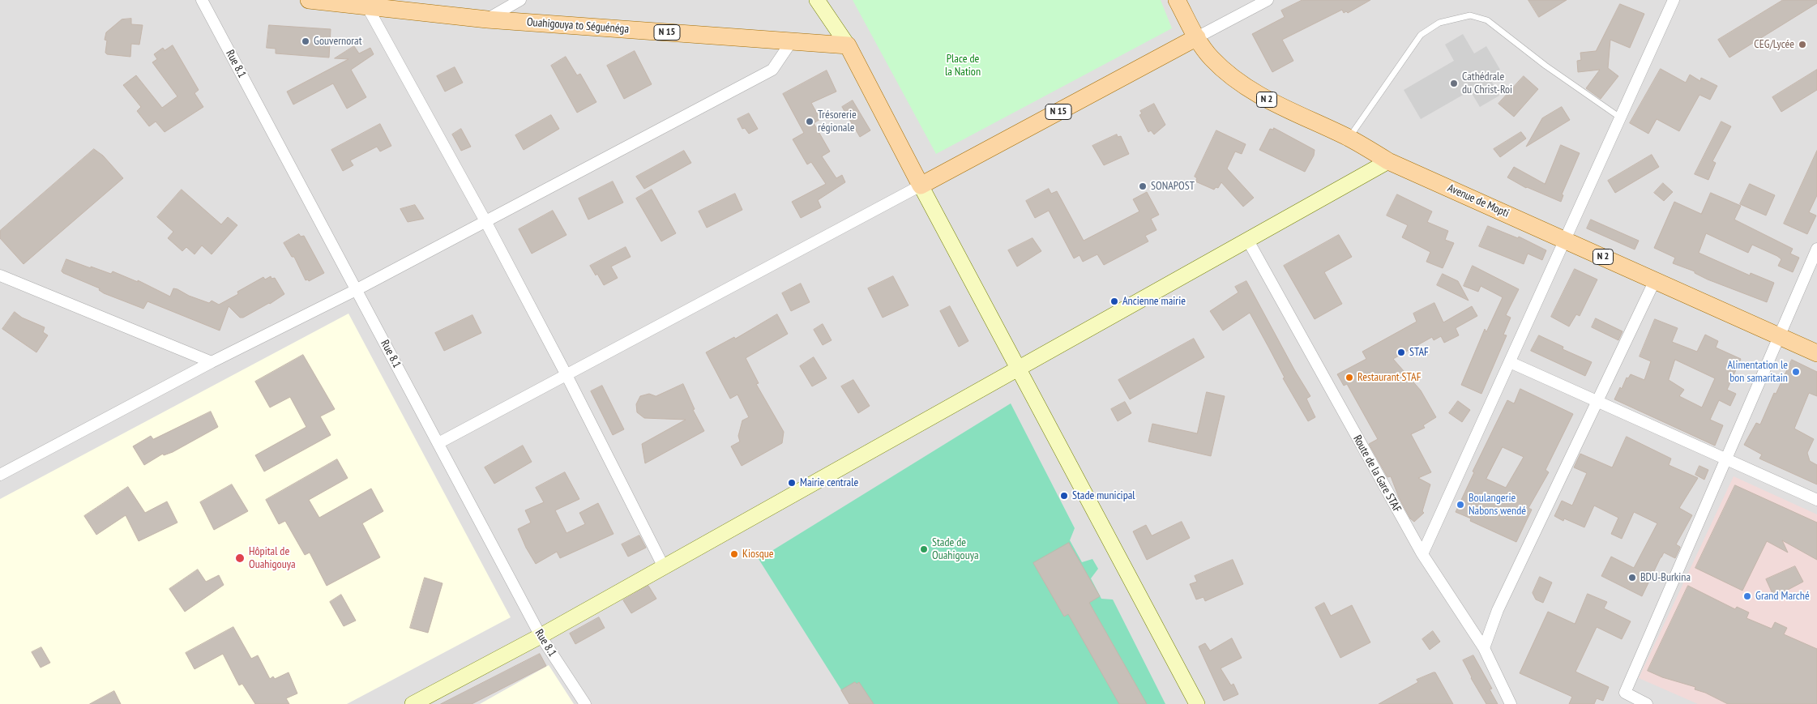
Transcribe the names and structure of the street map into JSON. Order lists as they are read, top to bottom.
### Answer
{
  "streets": {
    "main road": [
      "Ouahigouya to Séguénéga",
      "N 15",
      "N 2",
      "Avenue de Mopti"
    ],
    "street": ["Rue 8.1", "Route de la Gare STAF"]
  },
  "crossings": [
    ["N 15", "Avenue de Mopti"]
  ],
  "parks": ["Place de la Nation"],
  "places": [
    "Gouvernorat",
    "CEG/Lycée",
    "Cathédrale du Christ-Roi",
    "Trésorerie régionale",
    "SONAPOST",
    "Ancienne mairie",
    "STAF",
    "Alimentation le bon samaritain",
    "Restaurant STAF",
    "Mairie centrale",
    "Stade municipal",
    "Boulangerie Nabons wendé",
    "Stade de Ouahigouya",
    "Kiosque",
    "Hôpital de Ouahigouya",
    "BDU-Burkina",
    "Grand Marché"
  ]
}
